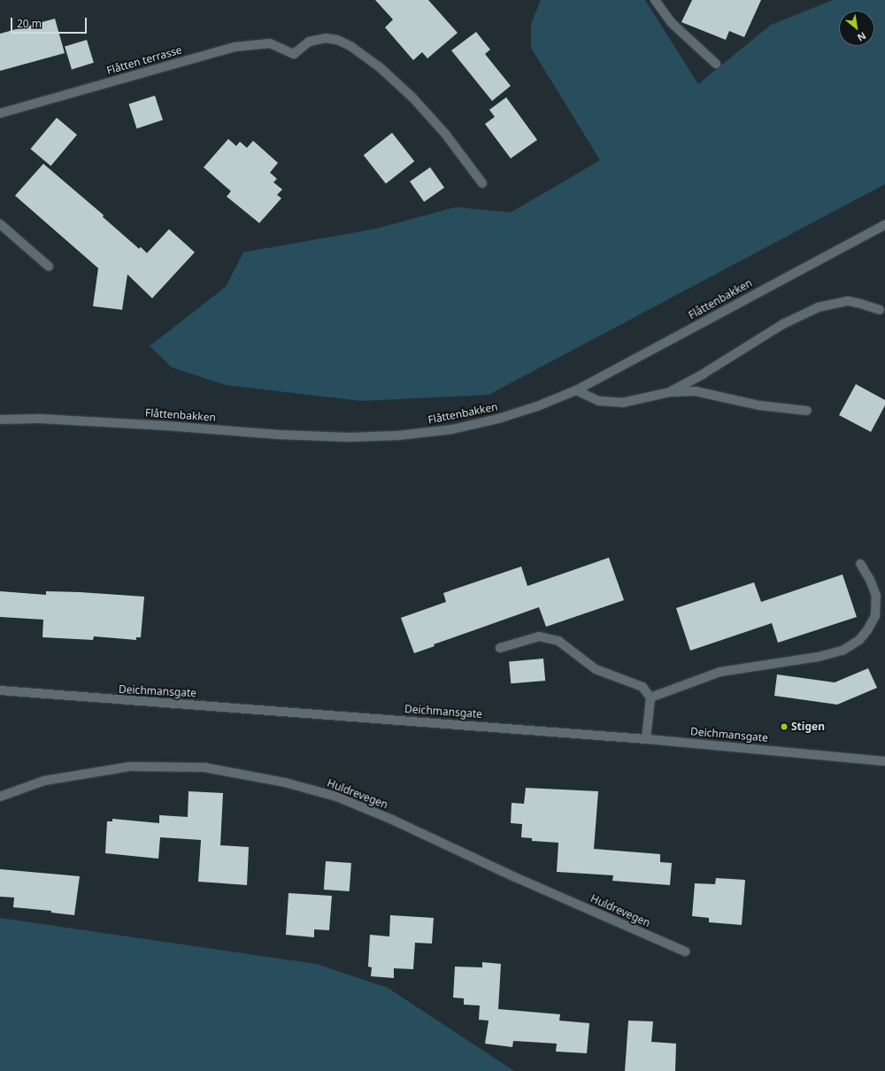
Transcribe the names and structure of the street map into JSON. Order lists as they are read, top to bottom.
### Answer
{
  "streets": {
    "street": [
      "Flåtten terrasse",
      "Flåttenbakken",
      "Deichmansgate",
      "Huldrevegen"
    ]
  },
  "places": ["Stigen"],
  "scale_bar": "20 m",
  "north": "bottom right"
}
